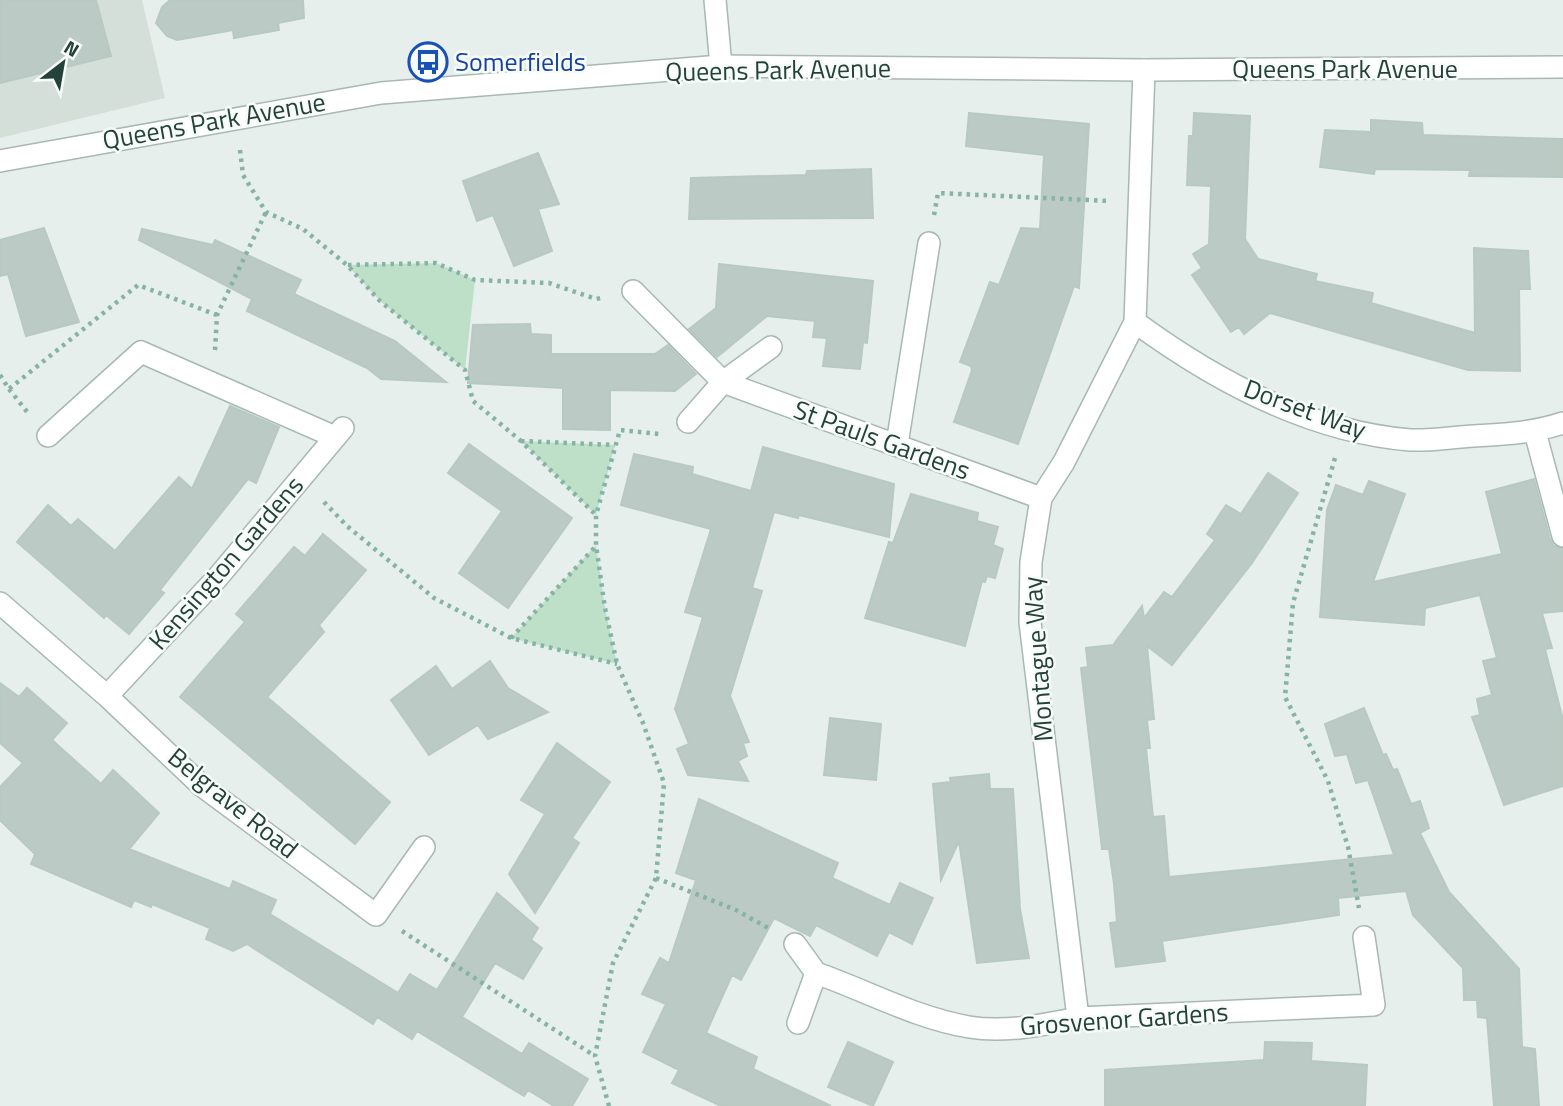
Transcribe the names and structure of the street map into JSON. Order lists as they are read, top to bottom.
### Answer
{
  "streets": {
    "street": [
      "Queens Park Avenue",
      "Dorset Way",
      "St Pauls Gardens",
      "Kensington Gardens",
      "Montague Way",
      "Belgrave Road",
      "Grosvenor Gardens"
    ]
  },
  "crossings": [
    ["Queens Park Avenue", "Montague Way"],
    ["Dorset Way", "Montague Way"],
    ["St Pauls Gardens", "Montague Way"],
    ["Kensington Gardens", "Belgrave Road"],
    ["Montague Way", "Grosvenor Gardens"]
  ],
  "places": {
    "bus stop": ["Somerfields"]
  },
  "north": "top right"
}
